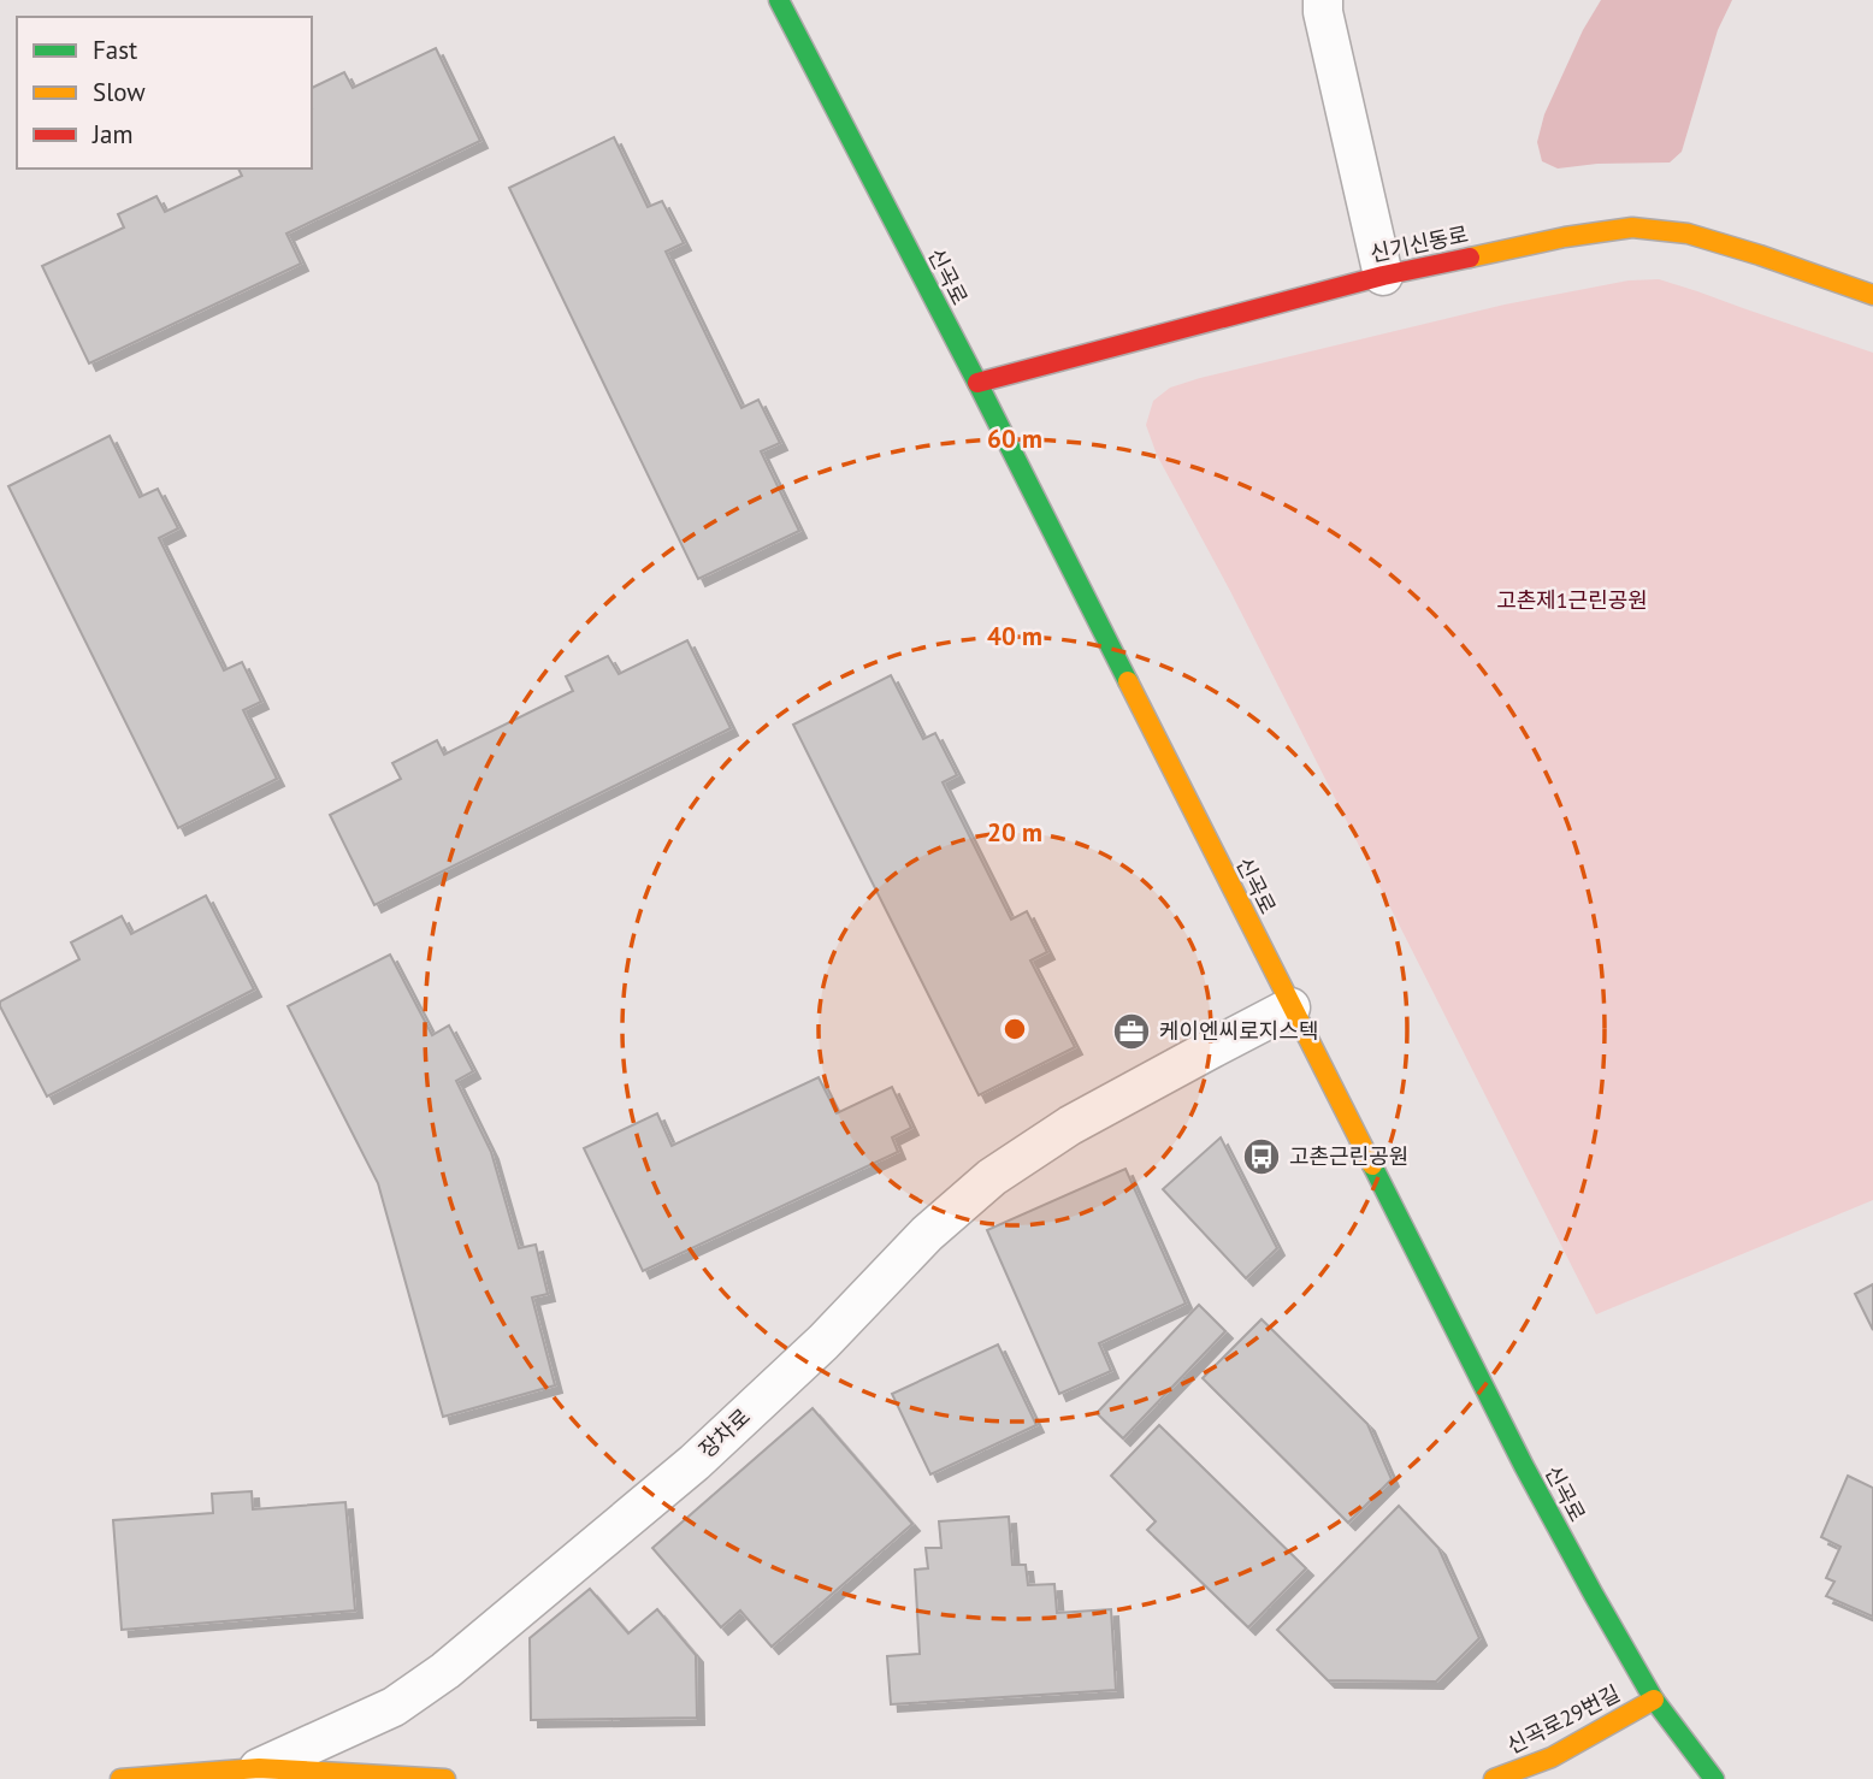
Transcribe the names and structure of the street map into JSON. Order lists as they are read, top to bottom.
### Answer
{
  "streets": {
    "street": [
      "신기신동로",
      "신곡로",
      "장차로",
      "신곡로29번길"
    ]
  },
  "crossings": [
    ["신기신동로", "신곡로"],
    ["신곡로", "장차로"],
    ["신곡로", "신곡로29번길"]
  ],
  "parks": ["고촌제1근린공원"],
  "places": {
    "office": ["케이엔씨로지스텍"],
    "bus stop": ["고촌근린공원"]
  },
  "legend": ["Fast", "Slow", "Jam"],
  "rings": ["60 m", "40 m", "20 m"]
}
